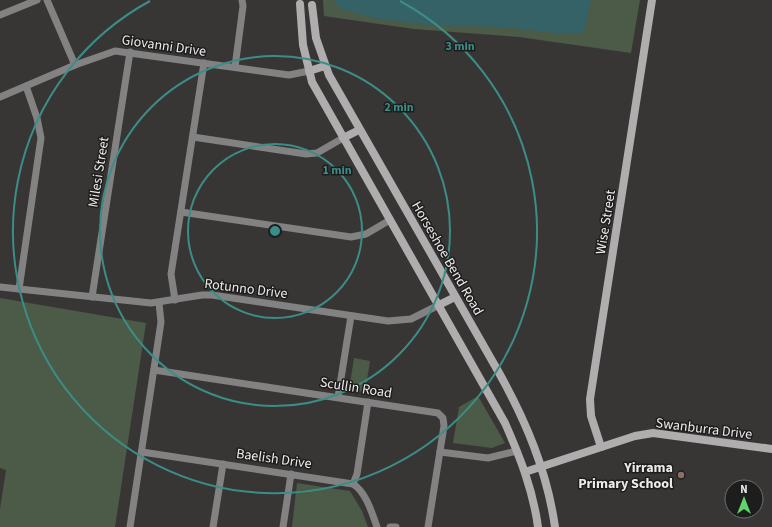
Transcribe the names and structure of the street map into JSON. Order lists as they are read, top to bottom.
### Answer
{
  "streets": {
    "street": [
      "Giovanni Drive",
      "Milesi Street",
      "Wise Street",
      "Horseshoe Bend Road",
      "Rotunno Drive",
      "Scullin Road",
      "Swanburra Drive",
      "Baelish Drive"
    ]
  },
  "crossings": [
    ["Giovanni Drive", "Milesi Street"],
    ["Milesi Street", "Rotunno Drive"],
    ["Wise Street", "Swanburra Drive"],
    ["Horseshoe Bend Road", "Swanburra Drive"]
  ],
  "places": ["Yirrama Primary School"],
  "north": "top",
  "rings": ["3 min", "2 min", "1 min"]
}
